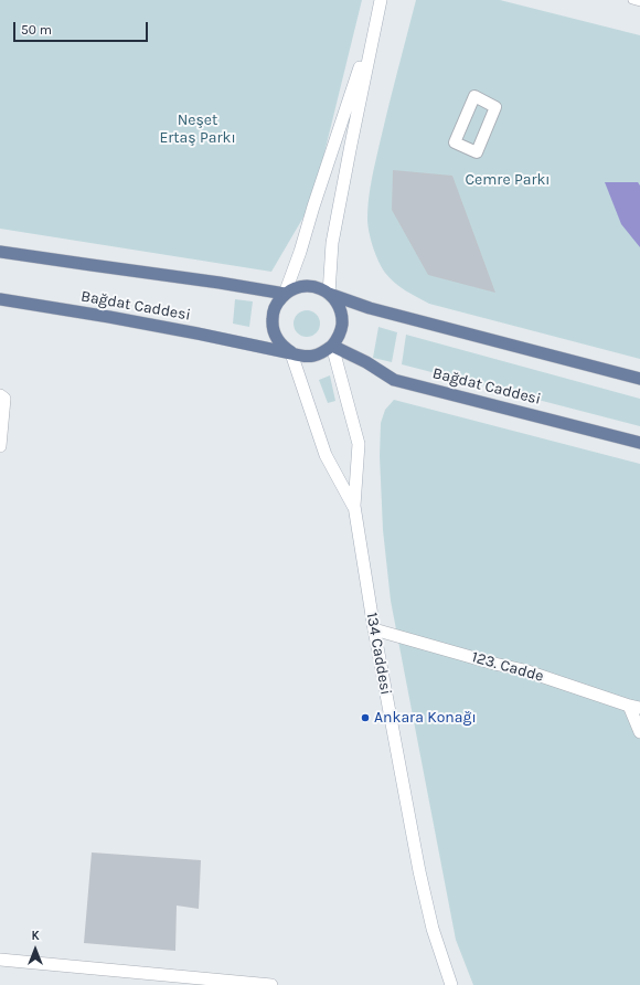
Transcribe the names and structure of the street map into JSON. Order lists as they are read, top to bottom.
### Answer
{
  "streets": {
    "main road": ["Bağdat Caddesi", "134 Caddesi", "123. Cadde"]
  },
  "crossings": [
    ["Bağdat Caddesi", "134 Caddesi"],
    ["134 Caddesi", "123. Cadde"]
  ],
  "parks": ["Neşet Ertaş Parkı", "Cemre Parkı"],
  "places": ["Ankara Konağı"],
  "scale_bar": "50 m",
  "north": "top"
}
